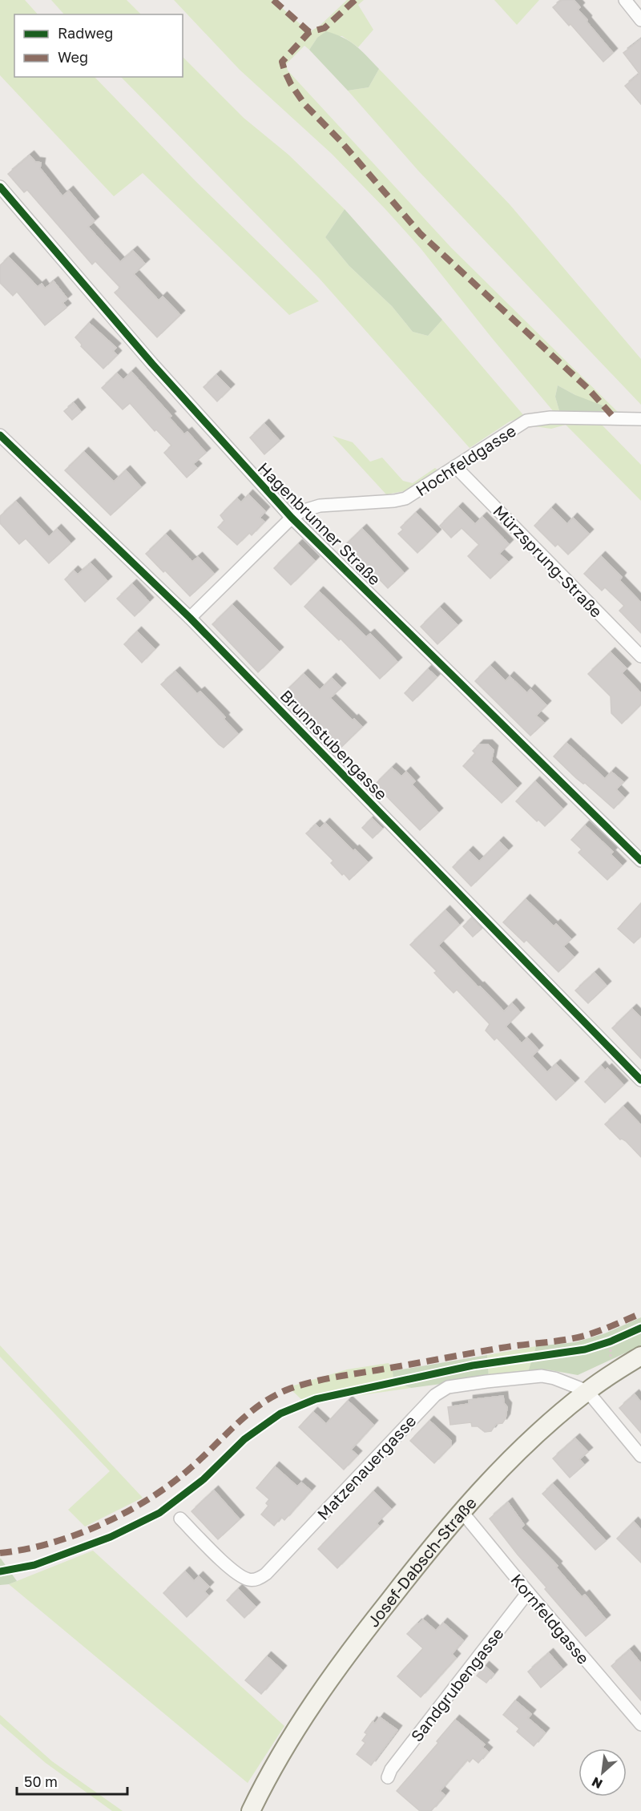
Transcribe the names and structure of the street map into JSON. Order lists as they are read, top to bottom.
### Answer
{
  "streets": {
    "main road": ["Josef-Dabsch-Straße"],
    "street": [
      "Hochfeldgasse",
      "Hagenbrunner Straße",
      "Mürzsprung-Straße",
      "Brunnstubengasse",
      "Matzenauergasse",
      "Kornfeldgasse",
      "Sandgrubengasse"
    ]
  },
  "crossings": [
    ["Hochfeldgasse", "Hagenbrunner Straße"],
    ["Hochfeldgasse", "Mürzsprung-Straße"],
    ["Hochfeldgasse", "Brunnstubengasse"],
    ["Matzenauergasse", "Josef-Dabsch-Straße"],
    ["Josef-Dabsch-Straße", "Kornfeldgasse"],
    ["Kornfeldgasse", "Sandgrubengasse"]
  ],
  "legend": ["Radweg", "Weg"],
  "scale_bar": "50 m",
  "north": "bottom left"
}
